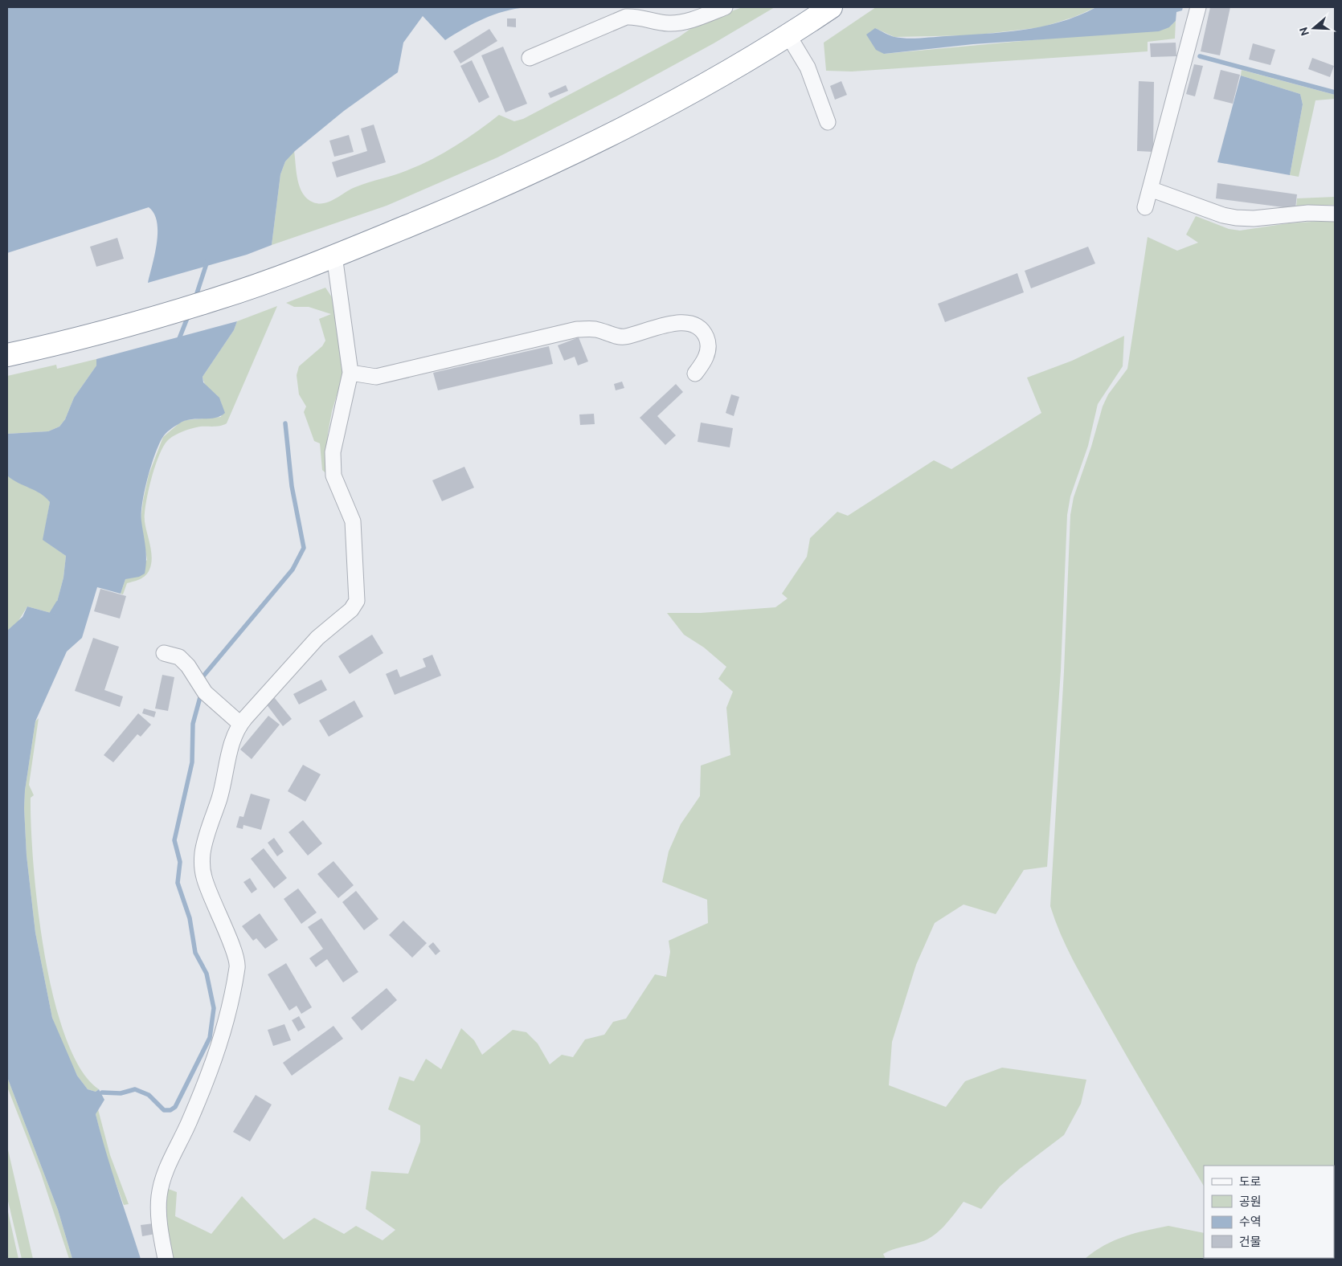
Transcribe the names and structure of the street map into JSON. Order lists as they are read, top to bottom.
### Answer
{
  "legend": [
    "도로",
    "공원",
    "수역",
    "건물"
  ],
  "north": "left"
}
